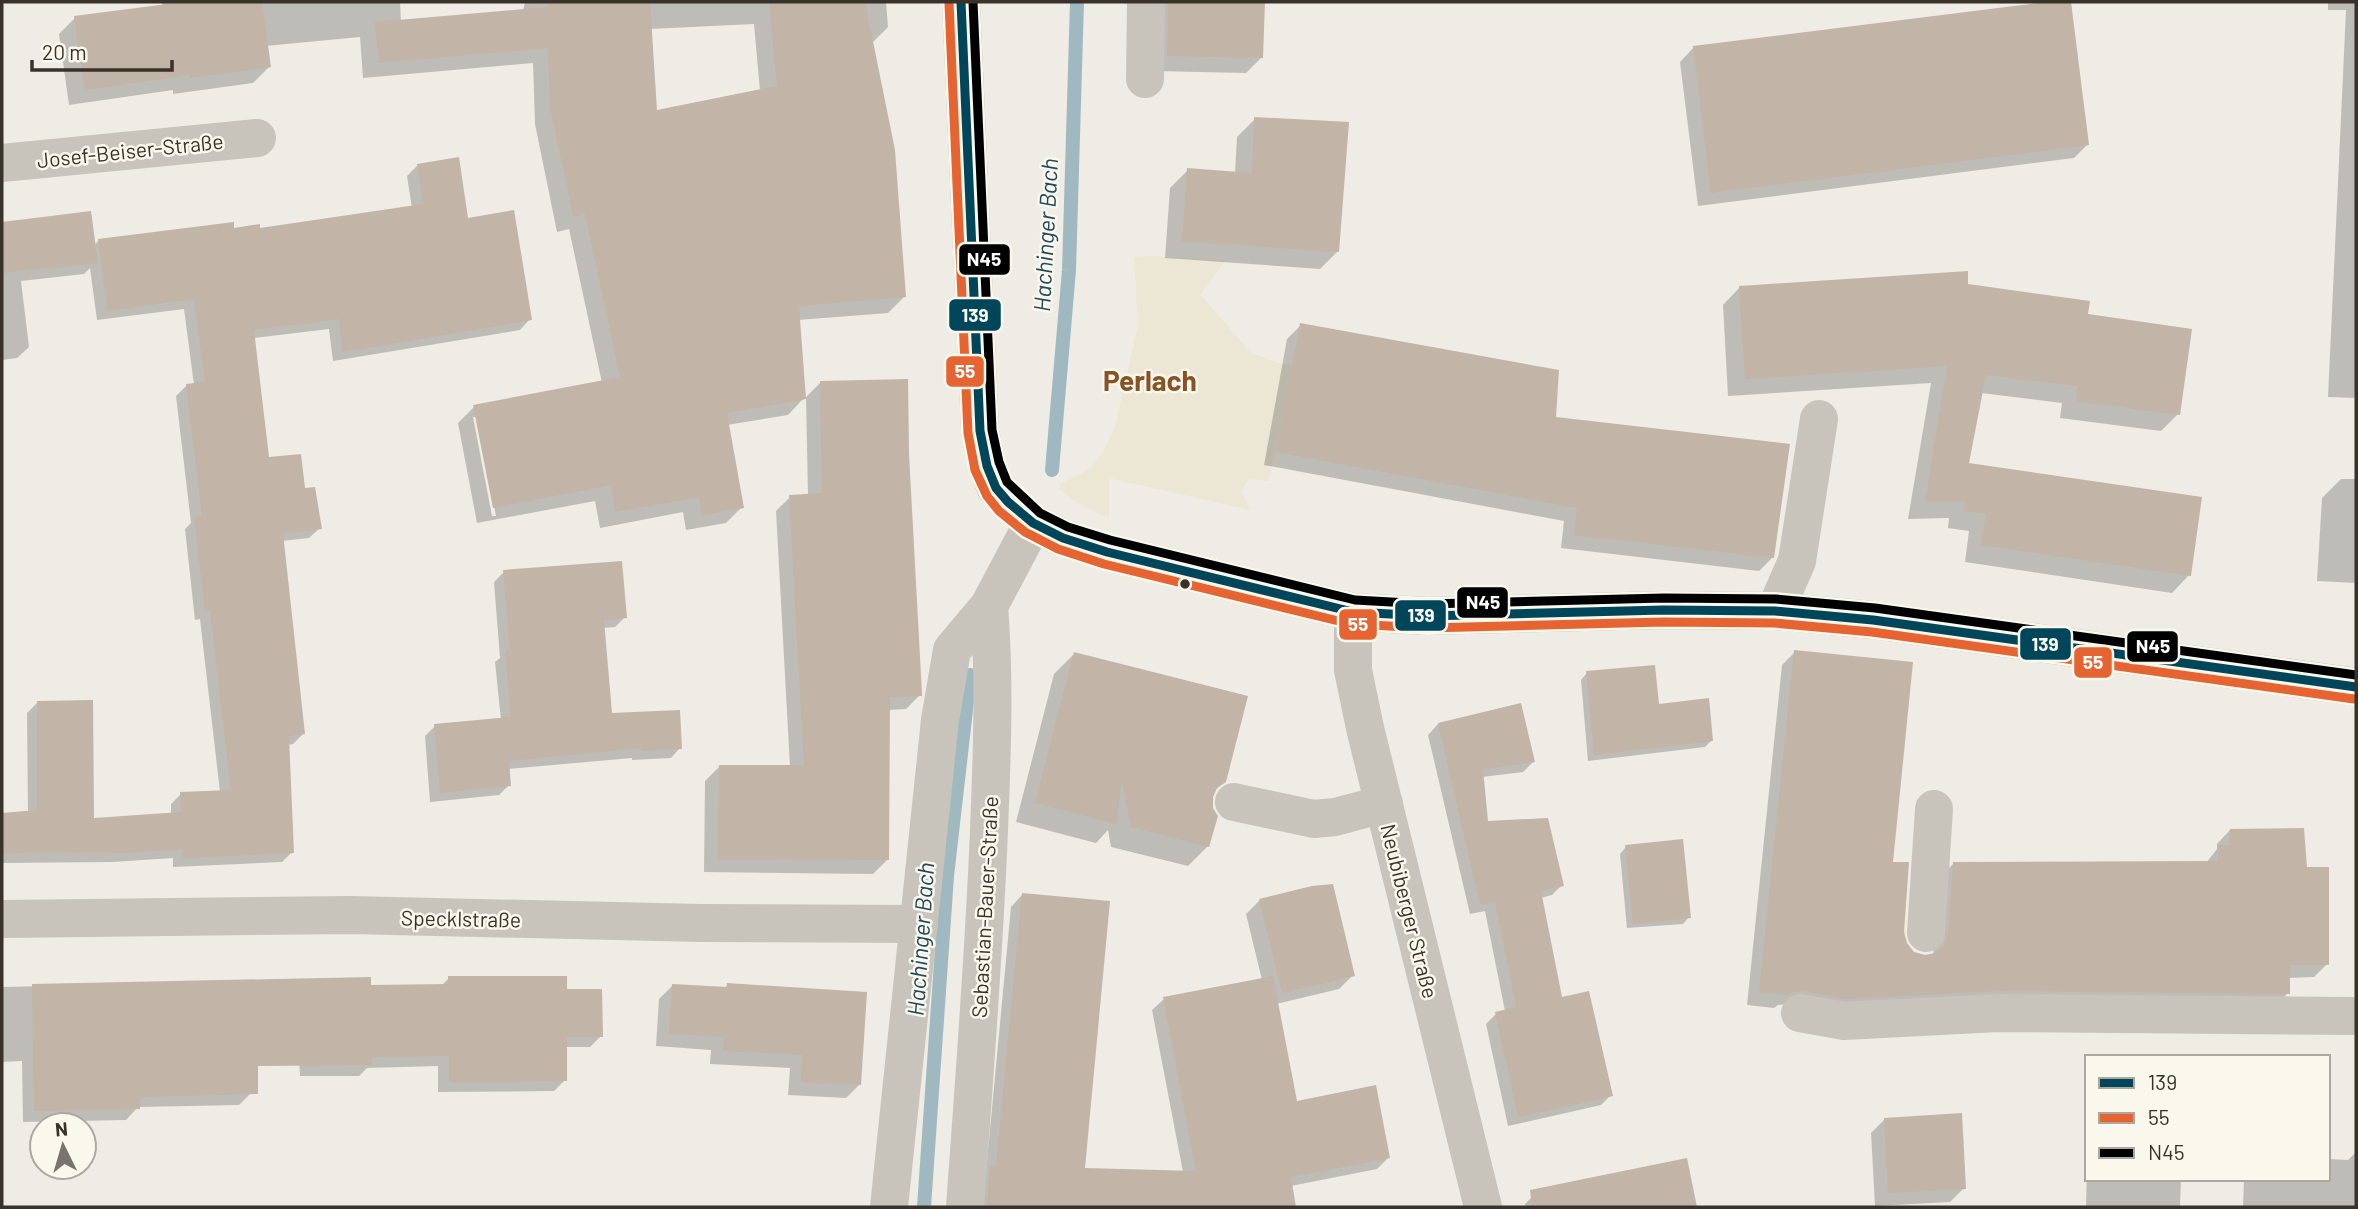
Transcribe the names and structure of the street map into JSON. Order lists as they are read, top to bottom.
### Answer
{
  "streets": {
    "street": [
      "Josef-Beiser-Straße",
      "Sebastian-Bauer-Straße",
      "Neubiberger Straße",
      "Specklstraße"
    ]
  },
  "districts": ["Perlach"],
  "water": ["Hachinger Bach"],
  "lines": ["transit line 139", "transit line N45", "transit line 55"],
  "legend": ["139", "55", "N45"],
  "scale_bar": "20 m",
  "north": "top"
}
